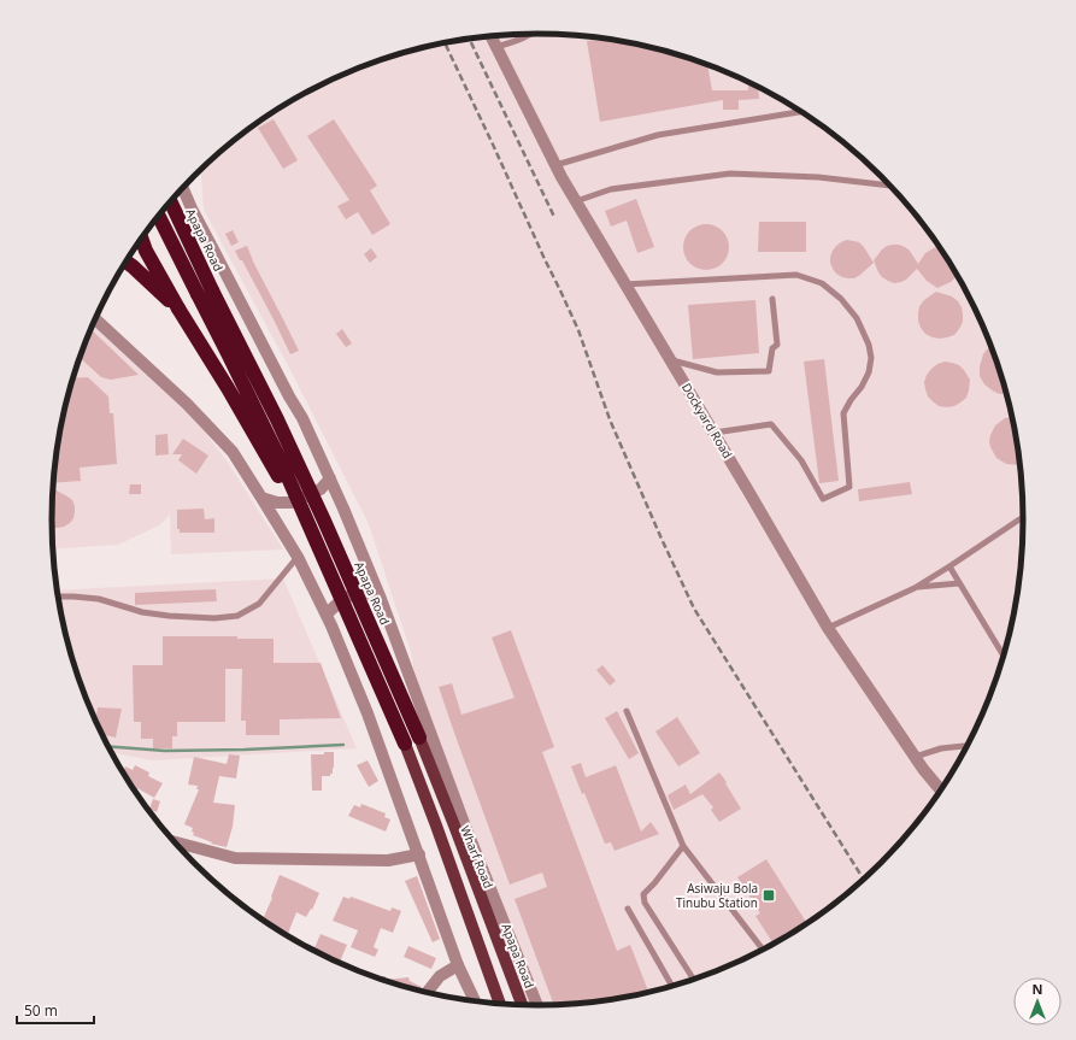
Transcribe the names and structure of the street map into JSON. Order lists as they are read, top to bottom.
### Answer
{
  "streets": {
    "highway": ["Apapa Road"],
    "street": ["Dockyard Road", "Wharf Road"]
  },
  "places": {
    "transit": ["Asiwaju Bola Tinubu Station"]
  },
  "scale_bar": "50 m",
  "north": "top"
}
